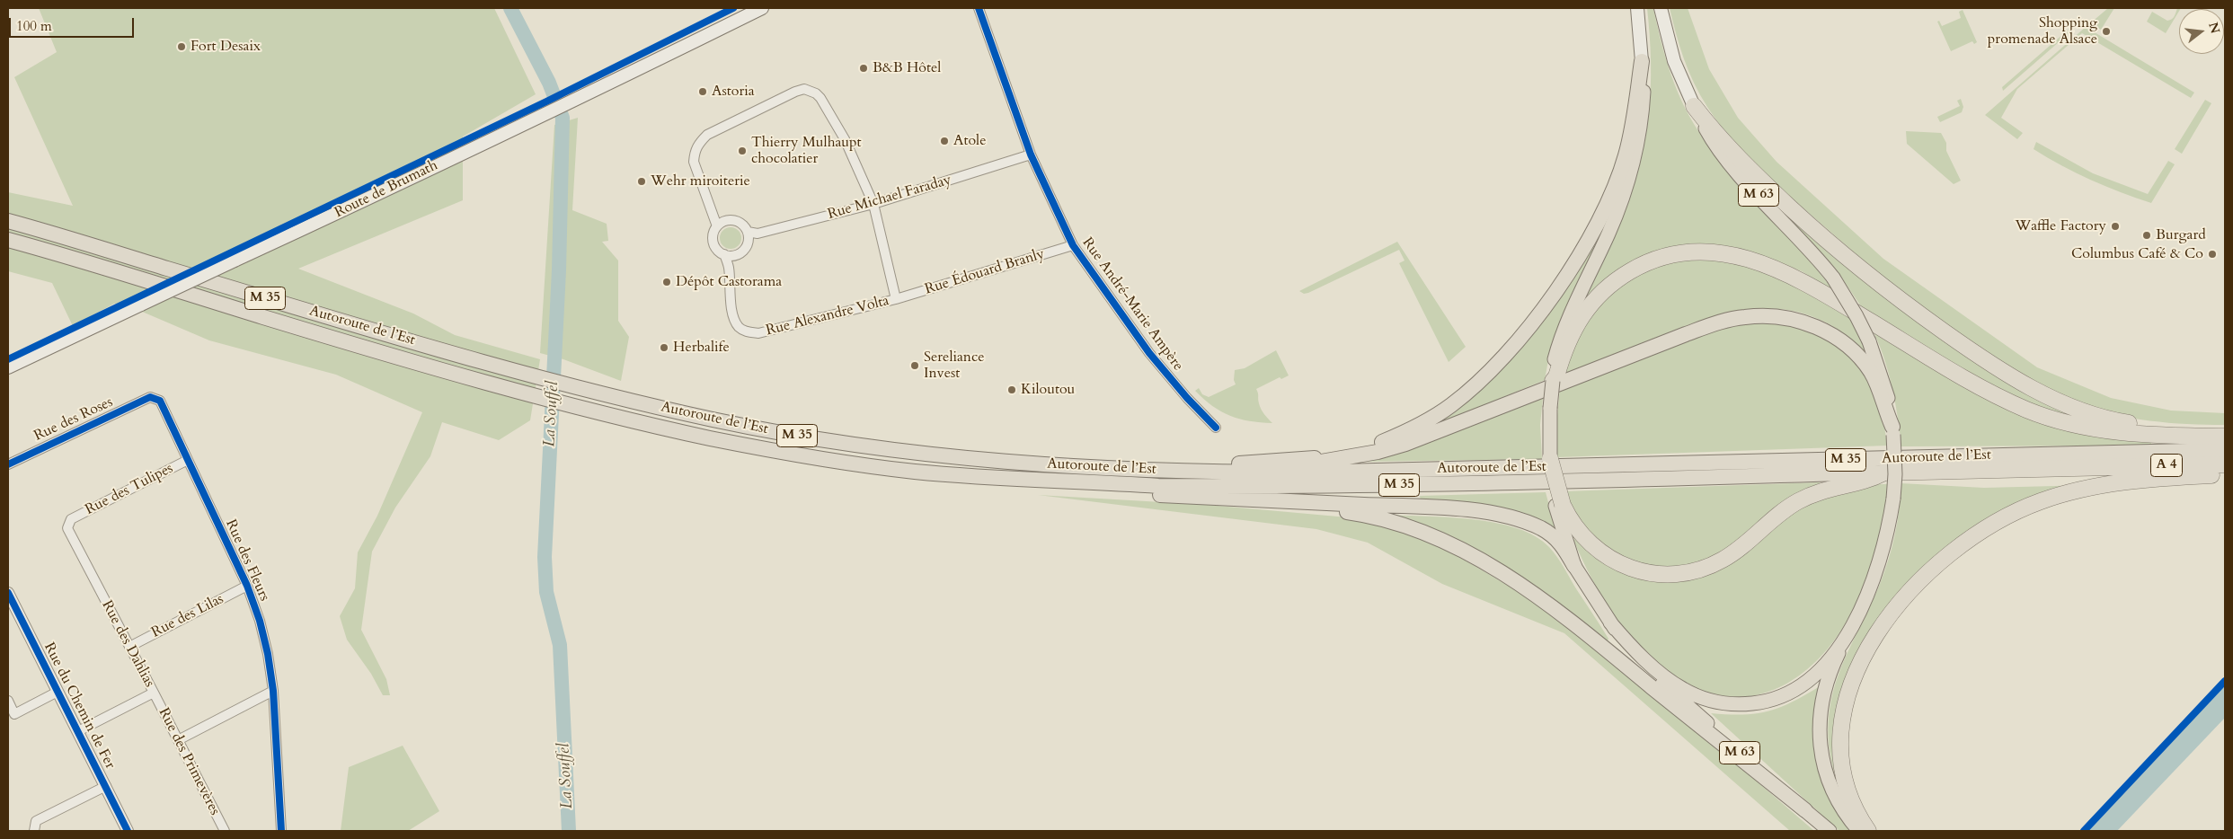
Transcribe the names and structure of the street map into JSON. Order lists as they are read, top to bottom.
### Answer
{
  "streets": {
    "highway": ["M 35", "Autoroute de l’Est", "A 4"],
    "main road": ["Route de Brumath", "M 63"],
    "street": [
      "Rue Michael Faraday",
      "Rue Édouard Branly",
      "Rue André-Marie Ampère",
      "Rue Alexandre Volta",
      "Rue des Roses",
      "Rue des Tulipes",
      "Rue des Fleurs",
      "Rue des Lilas",
      "Rue des Dahlias",
      "Rue du Chemin de Fer",
      "Rue des Primevères"
    ]
  },
  "crossings": [
    ["Rue Michael Faraday", "Rue André-Marie Ampère"],
    ["Rue Michael Faraday", "Rue Alexandre Volta"],
    ["Rue Édouard Branly", "Rue André-Marie Ampère"],
    ["Rue Édouard Branly", "Rue Alexandre Volta"],
    ["Rue des Roses", "Rue des Fleurs"],
    ["Rue des Tulipes", "Rue des Fleurs"],
    ["Rue des Tulipes", "Rue des Dahlias"],
    ["Rue des Fleurs", "Rue des Lilas"],
    ["Rue des Lilas", "Rue des Dahlias"],
    ["Rue des Dahlias", "Rue du Chemin de Fer"],
    ["Rue des Dahlias", "Rue des Primevères"]
  ],
  "water": ["La Souffel"],
  "places": [
    "Shopping promenade Alsace",
    "Fort Desaix",
    "B&B Hôtel",
    "Astoria",
    "Atole",
    "Thierry Mulhaupt chocolatier",
    "Wehr miroiterie",
    "Waffle Factory",
    "Burgard",
    "Columbus Café & Co",
    "Dépôt Castorama",
    "Herbalife",
    "Sereliance Invest",
    "Kiloutou"
  ],
  "scale_bar": "100 m",
  "north": "right"
}
